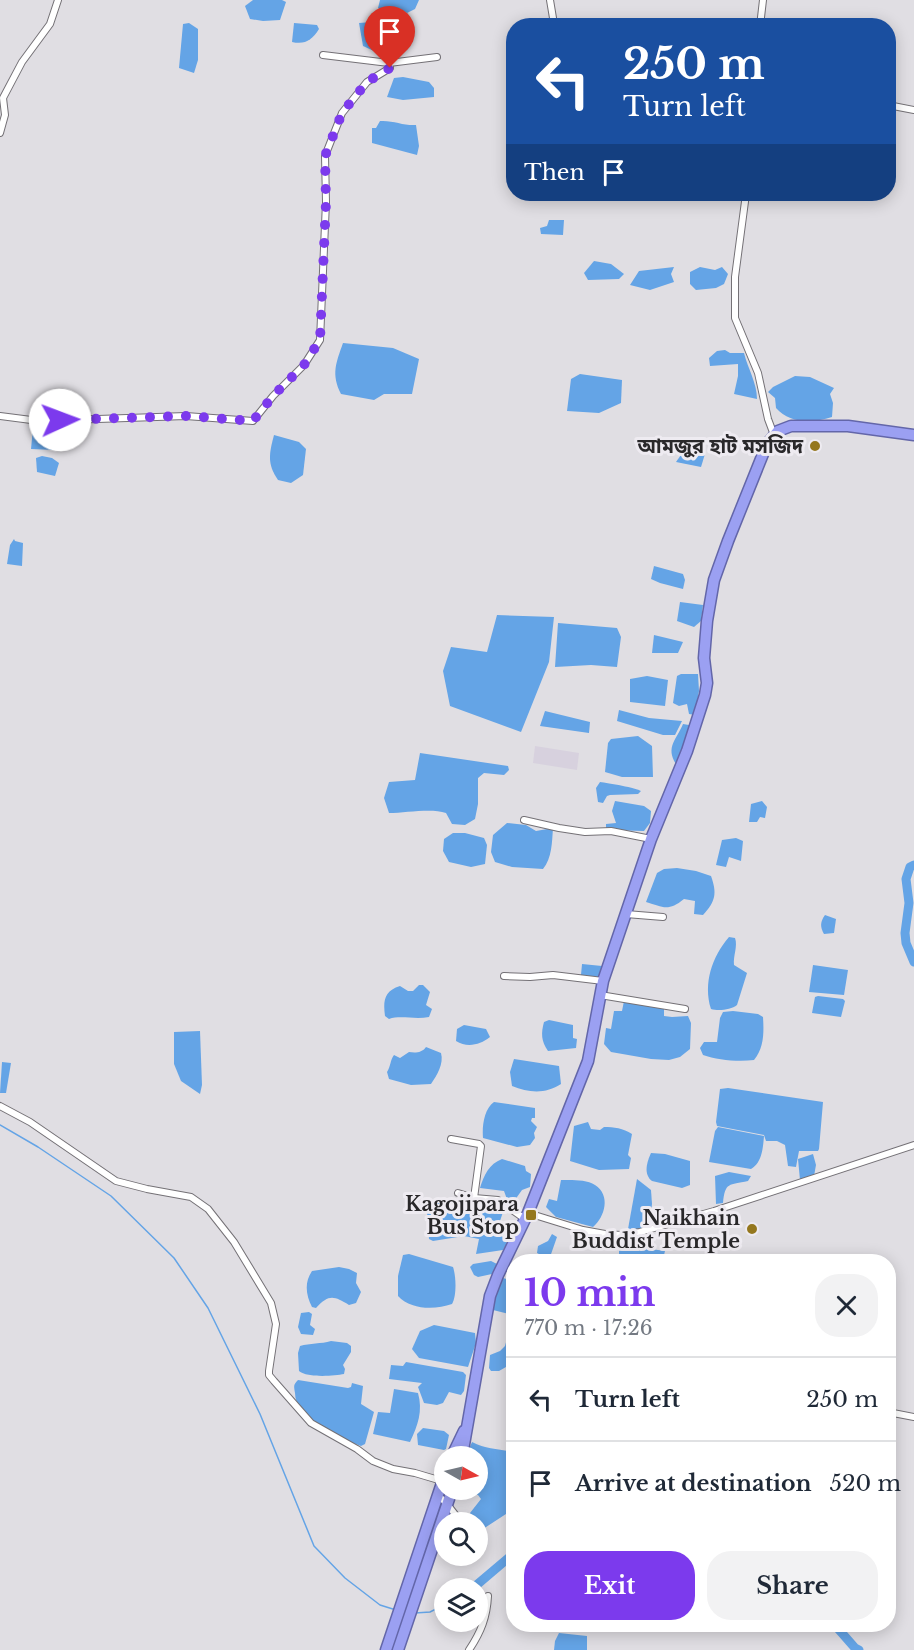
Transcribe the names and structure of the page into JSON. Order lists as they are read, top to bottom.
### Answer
{
  "places": {
    "other": ["আমজুর হাট মসজিদ", "Naikhain Buddist Temple"],
    "transit": ["Kagojipara Bus Stop"]
  },
  "north": "right",
  "page": {
    "turn": ["250 m", "Turn left"],
    "then": "Then",
    "heading": ["10 min", "770 m · 17:26"],
    "list": [
      {
        "name": "Turn left",
        "value": "250 m"
      },
      {
        "name": "Arrive at destination",
        "value": "520 m"
      }
    ],
    "buttons": ["Exit", "Share"]
  }
}
